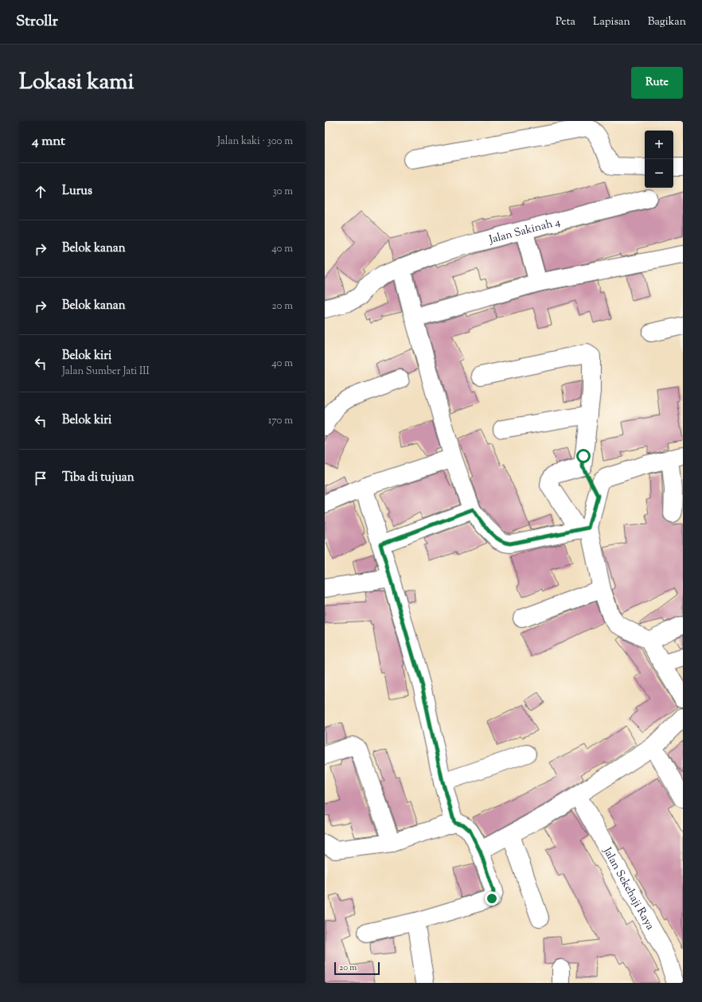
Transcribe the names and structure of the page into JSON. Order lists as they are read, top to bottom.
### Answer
{
  "streets": {
    "street": ["Jalan Sakinah 4", "Jalan Sekehaji Raya"]
  },
  "scale_bar": "20 m",
  "page": {
    "header": "Strollr",
    "nav": ["Peta", "Lapisan", "Bagikan"],
    "title": "Lokasi kami",
    "buttons": "Rute",
    "heading": ["4 mnt", "Jalan kaki · 300 m"],
    "map_buttons": ["+", "−"],
    "list": [
      ["Lurus", "30 m"],
      ["Belok kanan", "40 m"],
      ["Belok kanan", "20 m"],
      ["Belok kiri", "Jalan Sumber Jati III", "40 m"],
      ["Belok kiri", "170 m"],
      "Tiba di tujuan"
    ],
    "scale": "20 m"
  }
}
